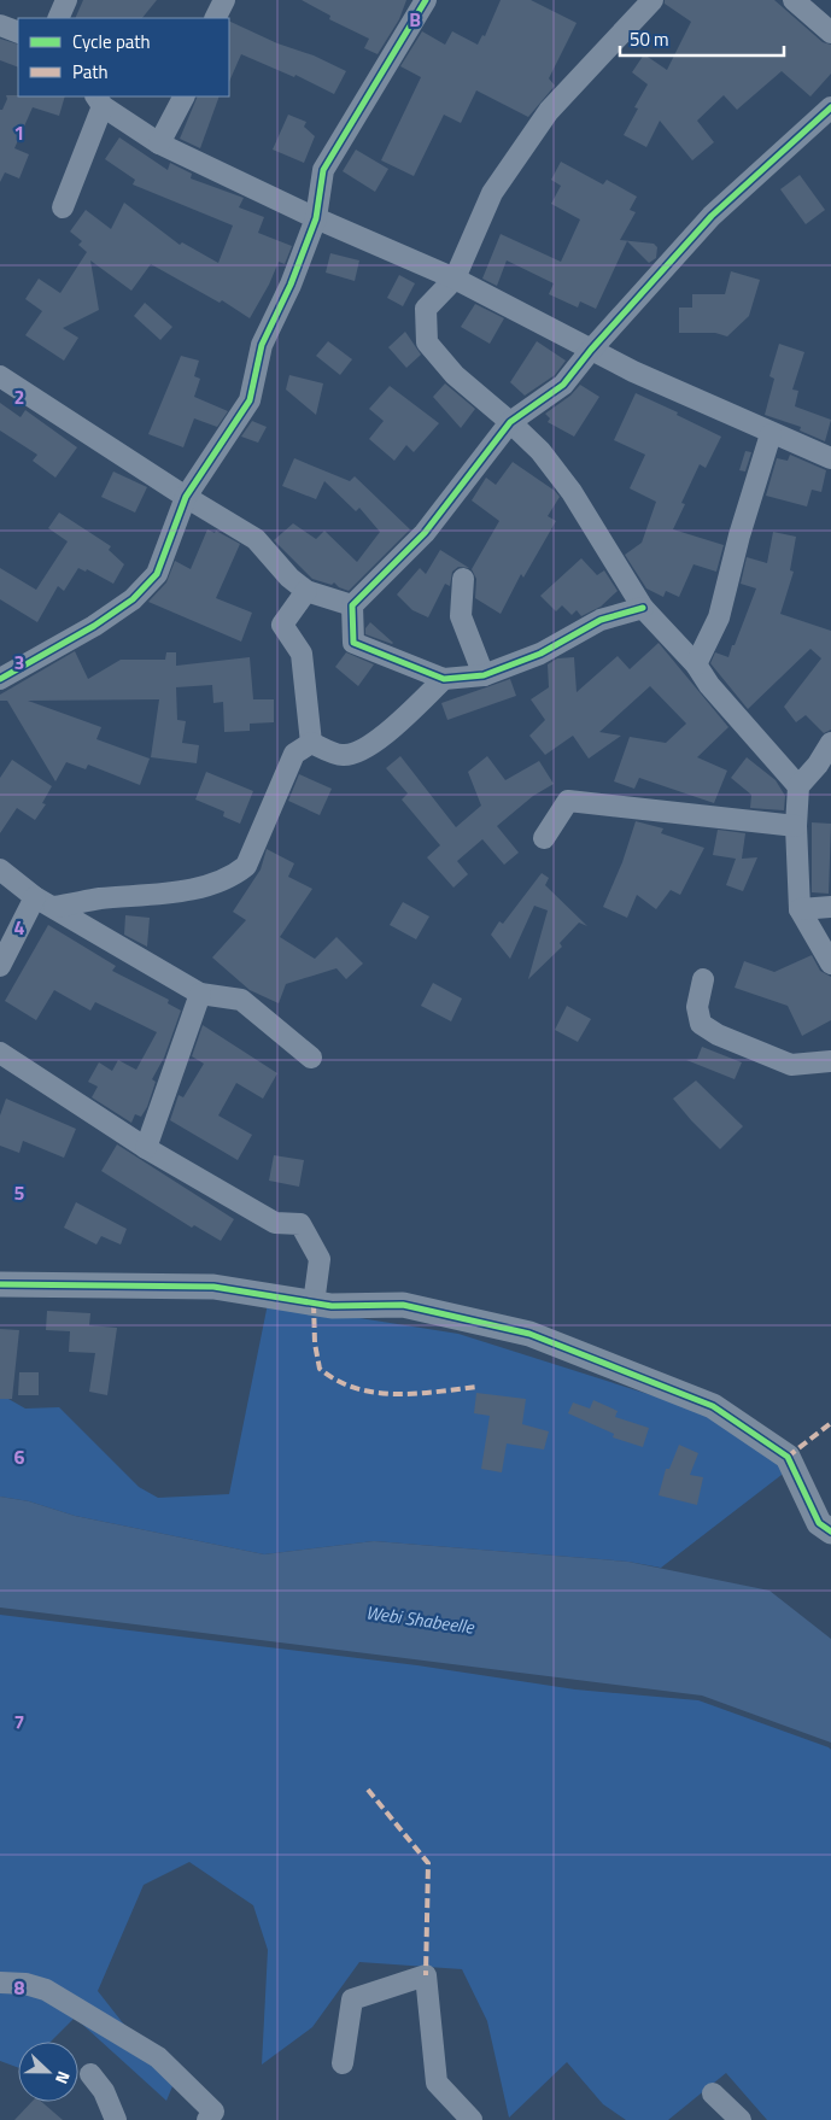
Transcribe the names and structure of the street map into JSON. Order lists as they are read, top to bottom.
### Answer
{
  "water": ["Webi Shabeelle"],
  "legend": ["Cycle path", "Path"],
  "scale_bar": "50 m",
  "north": "right",
  "grid": {
    "columns": ["B"],
    "rows": [
      "1",
      "2",
      "3",
      "4",
      "5",
      "6",
      "7",
      "8"
    ]
  }
}
